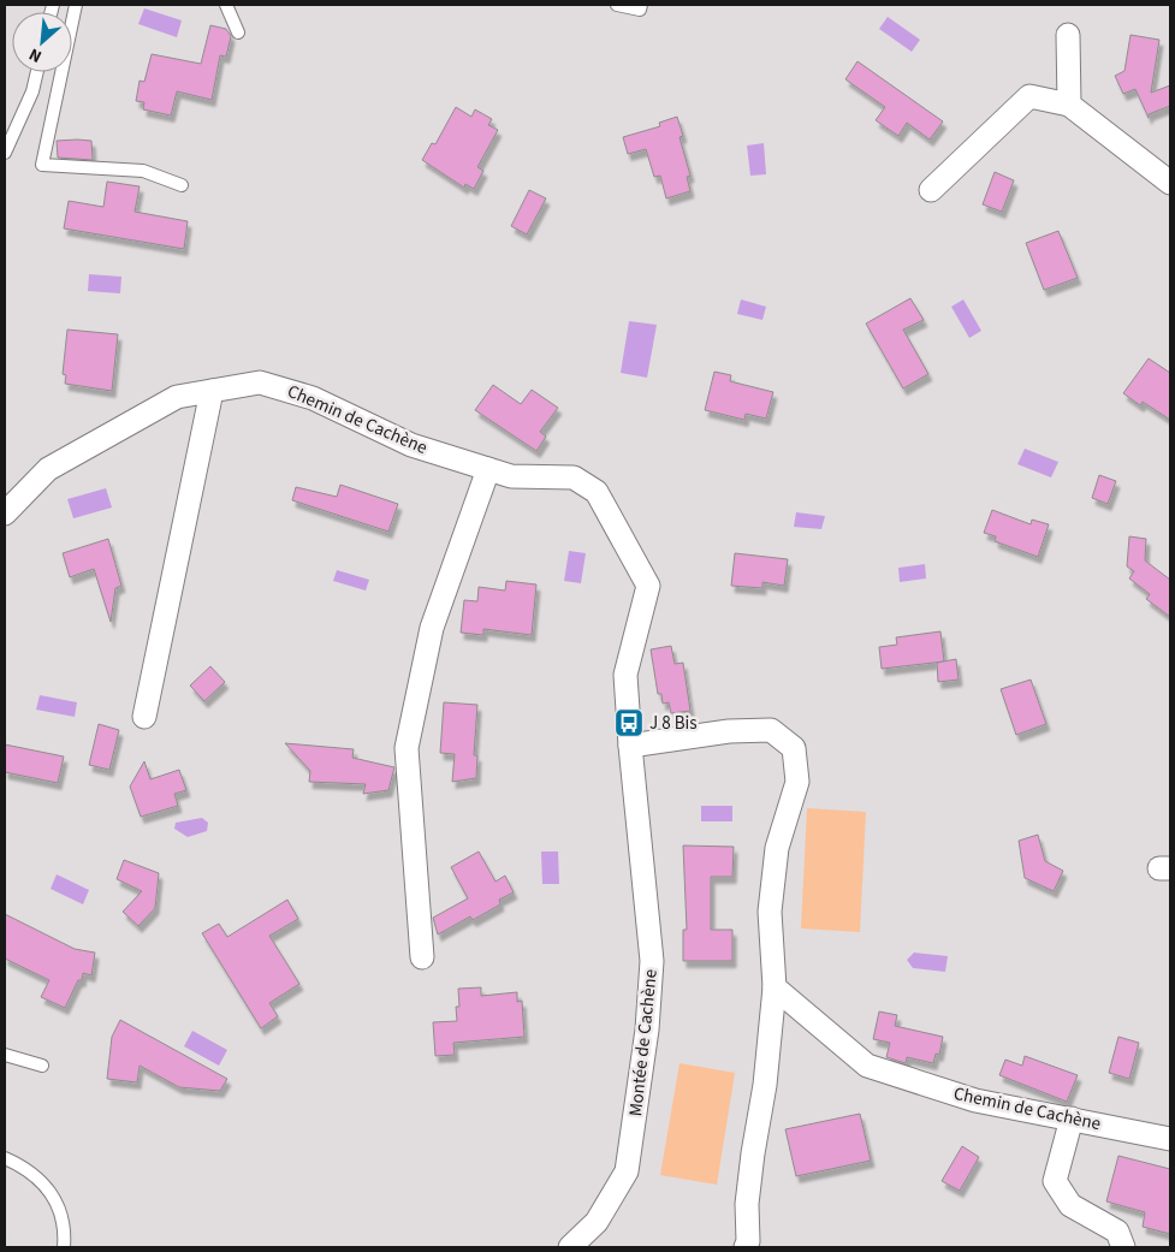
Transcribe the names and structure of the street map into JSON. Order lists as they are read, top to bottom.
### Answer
{
  "streets": {
    "street": ["Chemin de Cachène", "Montée de Cachène"]
  },
  "crossings": [
    ["Chemin de Cachène", "Montée de Cachène"]
  ],
  "places": {
    "bus stop": ["J 8 Bis"]
  },
  "north": "bottom left"
}
